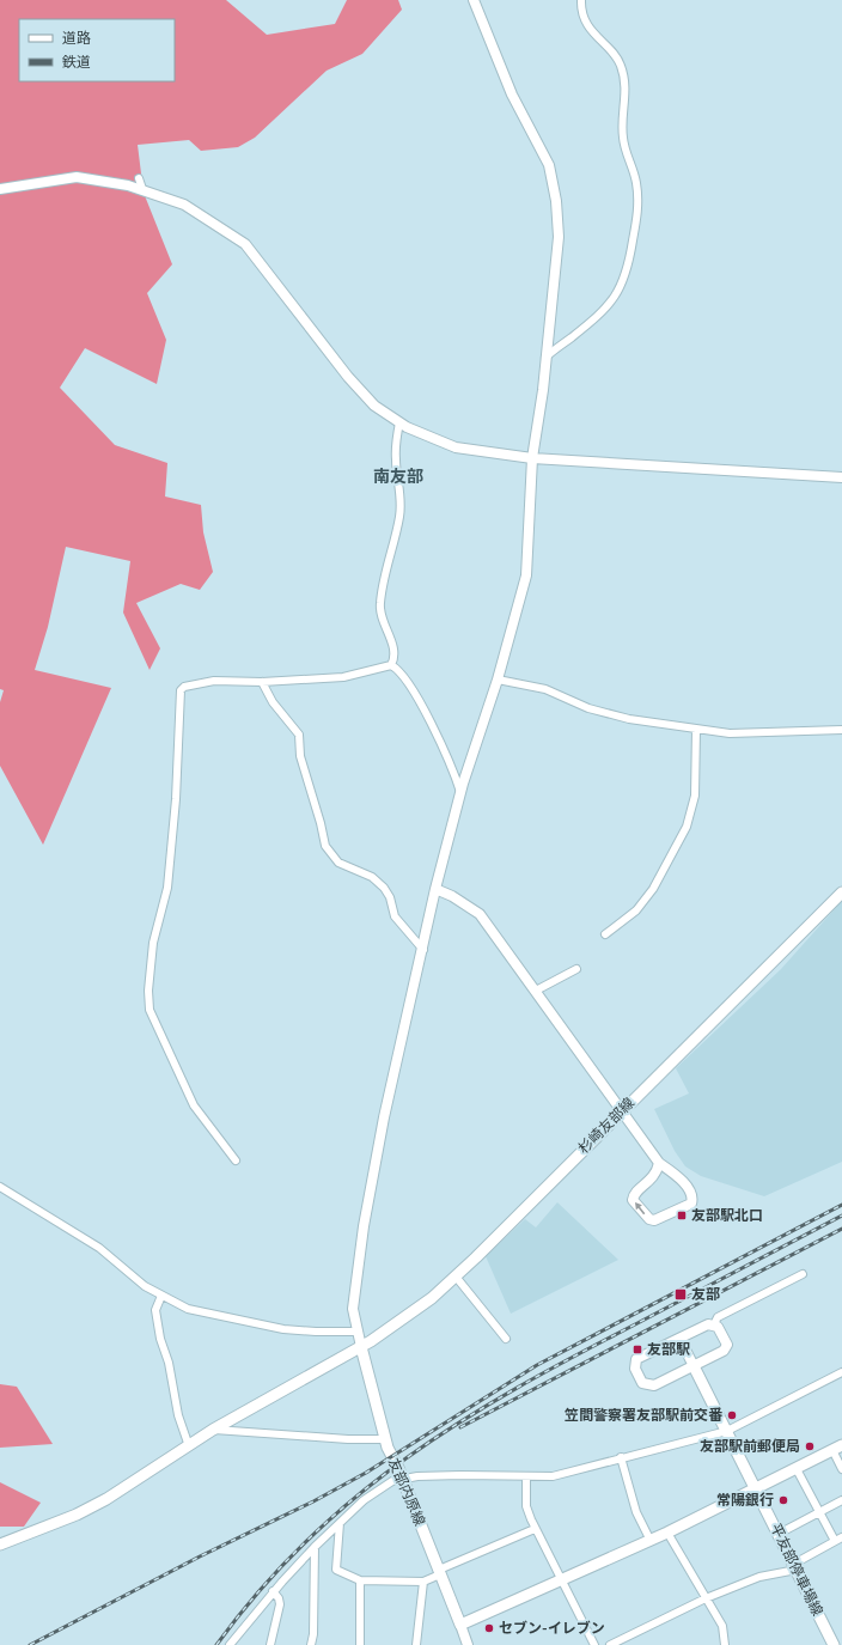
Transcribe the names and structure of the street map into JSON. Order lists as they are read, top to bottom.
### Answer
{
  "streets": {
    "main road": ["杉崎友部線", "友部内原線", "平友部停車場線"]
  },
  "crossings": [
    ["杉崎友部線", "友部内原線"]
  ],
  "districts": ["南友部"],
  "places": {
    "transit": ["友部駅北口", "友部", "友部駅"],
    "other": [
      "笠間警察署友部駅前交番",
      "友部駅前郵便局",
      "常陽銀行",
      "セブン-イレブン"
    ]
  },
  "legend": ["道路", "鉄道"]
}
